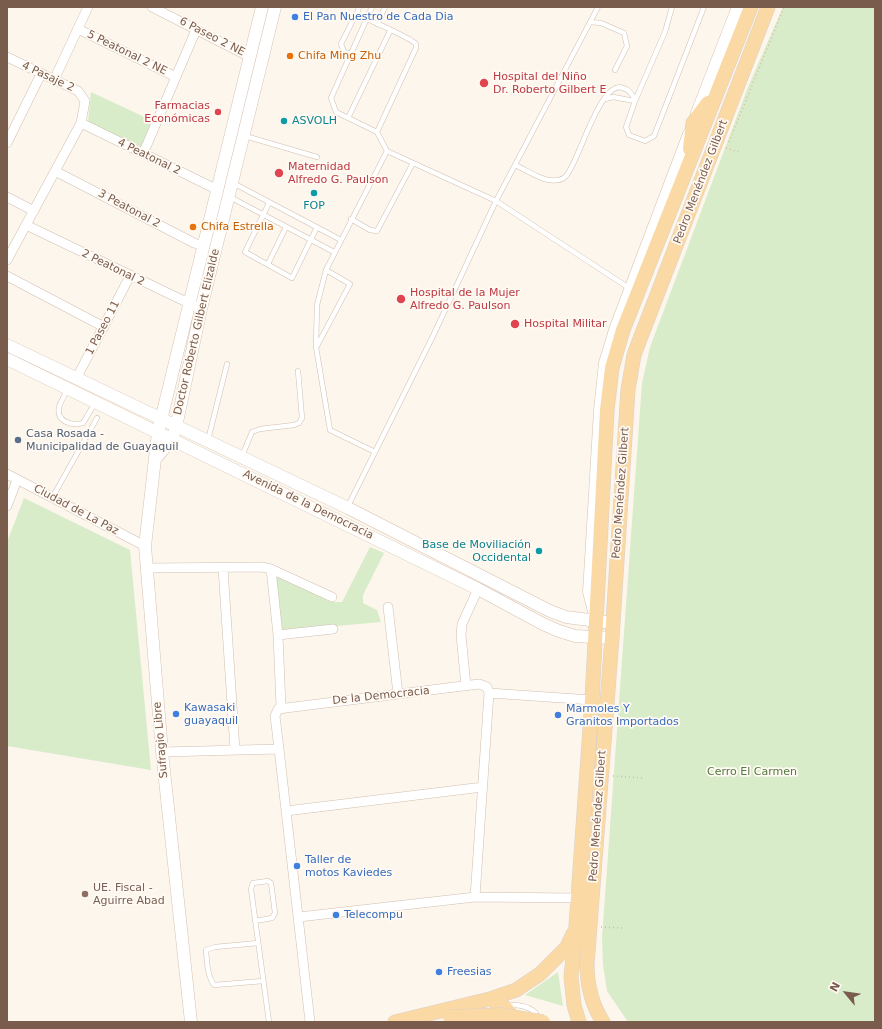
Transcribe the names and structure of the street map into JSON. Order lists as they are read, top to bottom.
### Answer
{
  "streets": {
    "main road": ["Pedro Menéndez Gilbert"],
    "street": [
      "6 Paseo 2 NE",
      "5 Peatonal 2 NE",
      "4 Pasaje 2",
      "4 Peatonal 2",
      "3 Peatonal 2",
      "2 Peatonal 2",
      "1 Paseo 11",
      "Doctor Roberto Gilbert Elizalde",
      "Avenida de la Democracia",
      "Ciudad de La Paz",
      "De la Democracia",
      "Sufragio Libre"
    ]
  },
  "crossings": [
    ["6 Paseo 2 NE", "Doctor Roberto Gilbert Elizalde"],
    ["4 Pasaje 2", "4 Peatonal 2"],
    ["4 Peatonal 2", "Doctor Roberto Gilbert Elizalde"],
    ["Pedro Menéndez Gilbert", "Avenida de la Democracia"],
    ["3 Peatonal 2", "Doctor Roberto Gilbert Elizalde"],
    ["2 Peatonal 2", "1 Paseo 11"],
    ["2 Peatonal 2", "Doctor Roberto Gilbert Elizalde"],
    ["Doctor Roberto Gilbert Elizalde", "Avenida de la Democracia"],
    ["Doctor Roberto Gilbert Elizalde", "Sufragio Libre"],
    ["Ciudad de La Paz", "Sufragio Libre"]
  ],
  "parks": ["Cerro El Carmen"],
  "places": [
    "El Pan Nuestro de Cada Dia",
    "Chifa Ming Zhu",
    "Hospital del Niño Dr. Roberto Gilbert E",
    "Farmacias Económicas",
    "ASVOLH",
    "Maternidad Alfredo G. Paulson",
    "FOP",
    "Chifa Estrella",
    "Hospital de la Mujer Alfredo G. Paulson",
    "Hospital Militar",
    "Casa Rosada - Municipalidad de Guayaquil",
    "Base de Moviliación Occidental",
    "Kawasaki guayaquil",
    "Marmoles Y Granitos Importados",
    "Taller de motos Kaviedes",
    "UE. Fiscal - Aguirre Abad",
    "Telecompu",
    "Freesias"
  ],
  "north": "top left"
}
